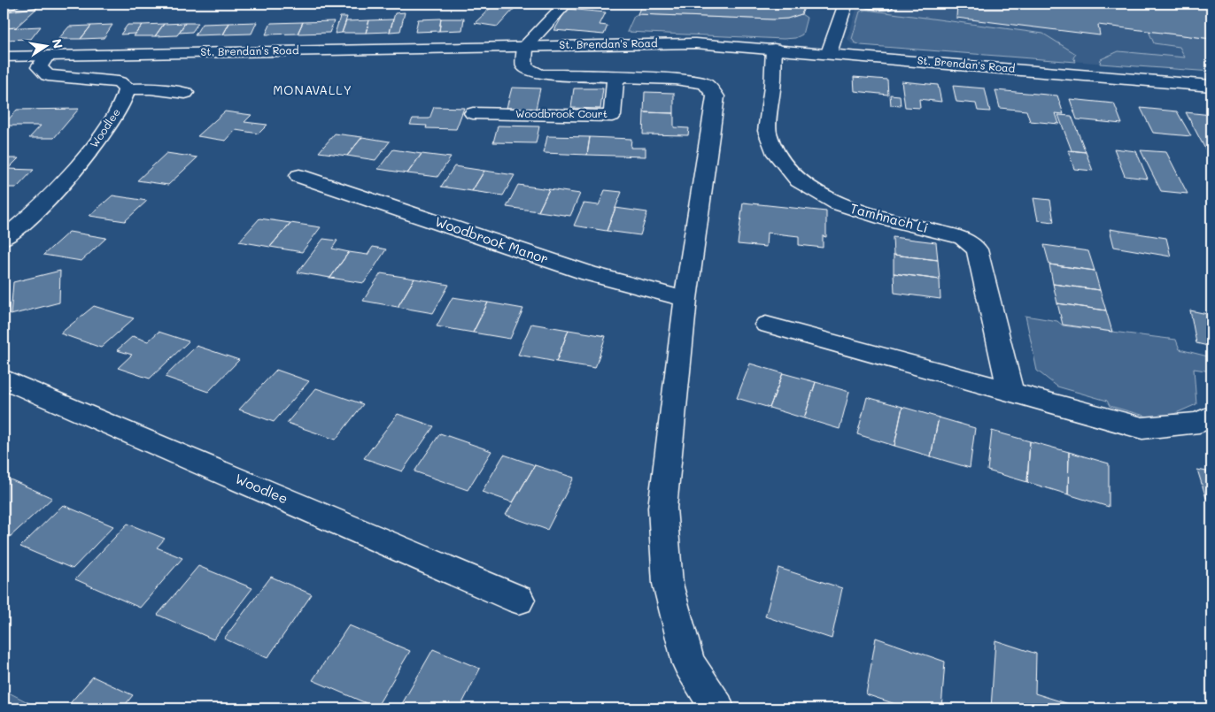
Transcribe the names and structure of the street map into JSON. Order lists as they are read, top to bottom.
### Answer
{
  "streets": {
    "street": [
      "St. Brendan's Road",
      "Woodbrook Court",
      "Woodlee",
      "Tamhnach Lí",
      "Woodbrook Manor"
    ]
  },
  "crossings": [
    ["St. Brendan's Road", "Tamhnach Lí"]
  ],
  "districts": ["MONAVALLY"],
  "north": "right"
}
